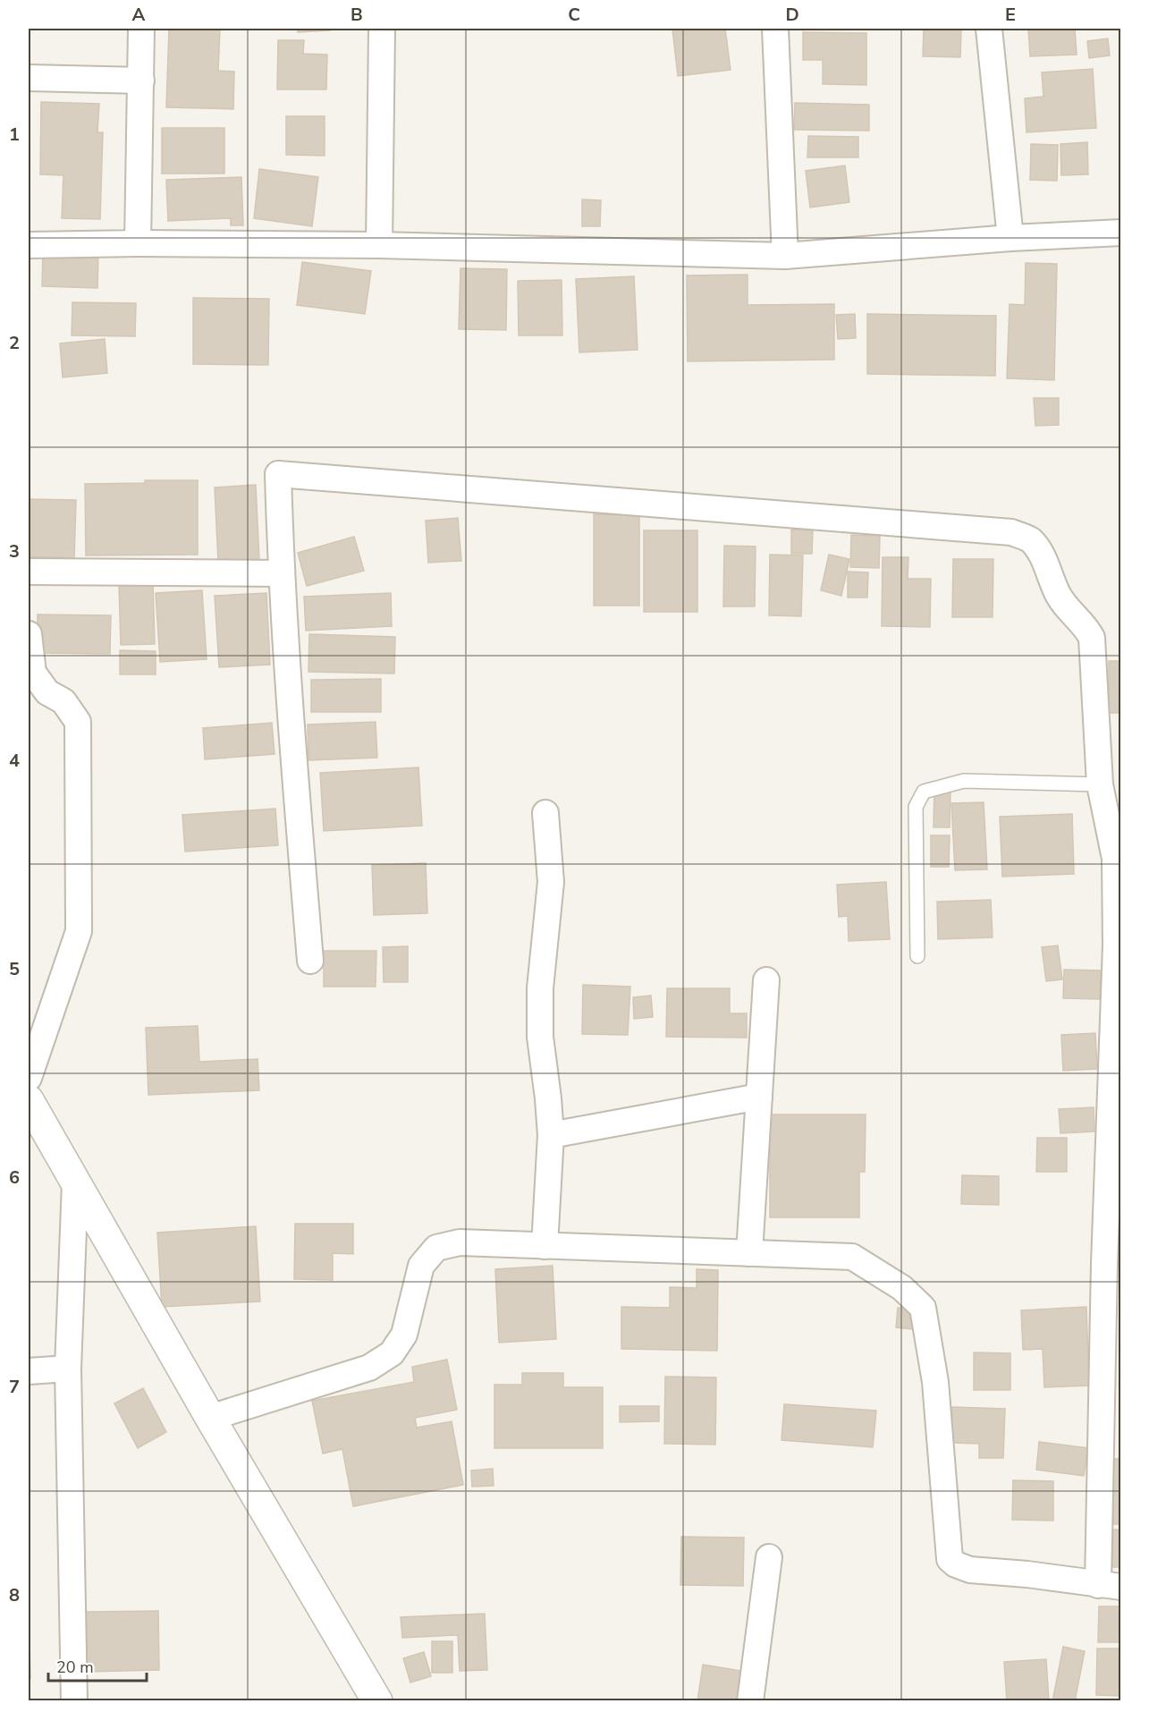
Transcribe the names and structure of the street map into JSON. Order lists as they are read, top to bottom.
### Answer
{
  "scale_bar": "20 m",
  "grid": {
    "columns": [
      "A",
      "B",
      "C",
      "D",
      "E"
    ],
    "rows": [
      "1",
      "2",
      "3",
      "4",
      "5",
      "6",
      "7",
      "8"
    ]
  }
}
